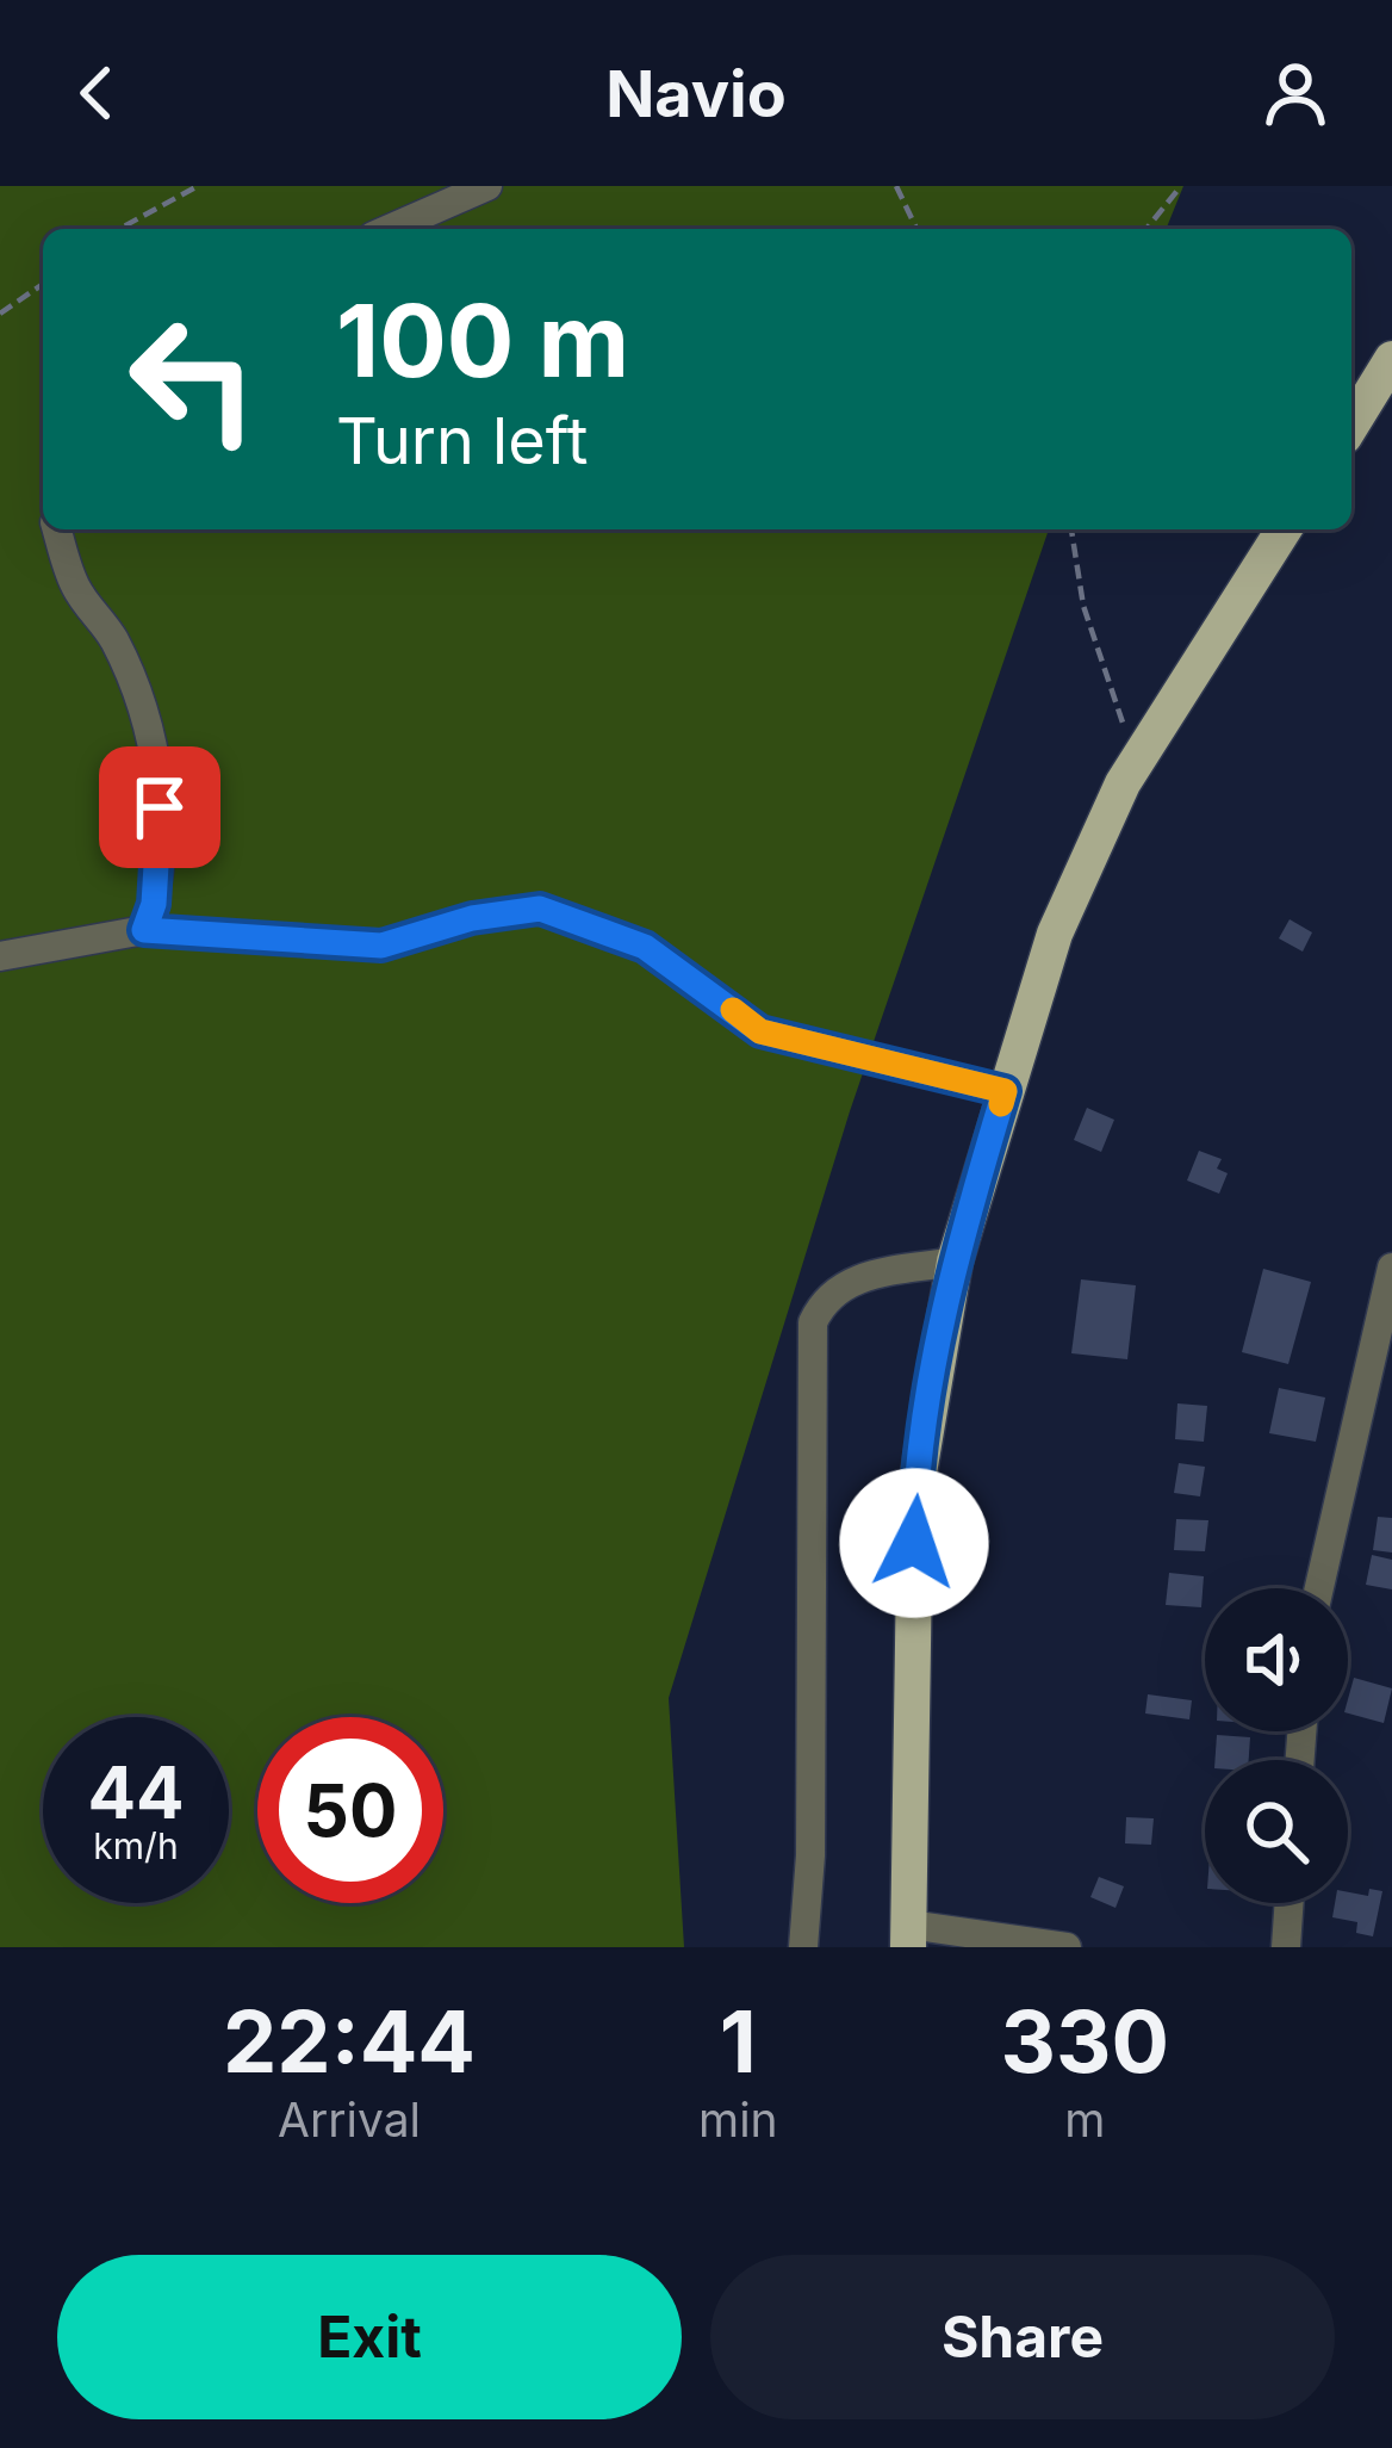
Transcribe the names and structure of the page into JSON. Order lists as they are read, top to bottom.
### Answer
{
  "page": {
    "header": "Navio",
    "turn": ["100 m", "Turn left"],
    "speed": "44 km/h",
    "limit": "50",
    "eta": [
      "22:44",
      "Arrival",
      "1",
      "min",
      "330",
      "m"
    ],
    "buttons": ["Exit", "Share"]
  }
}
